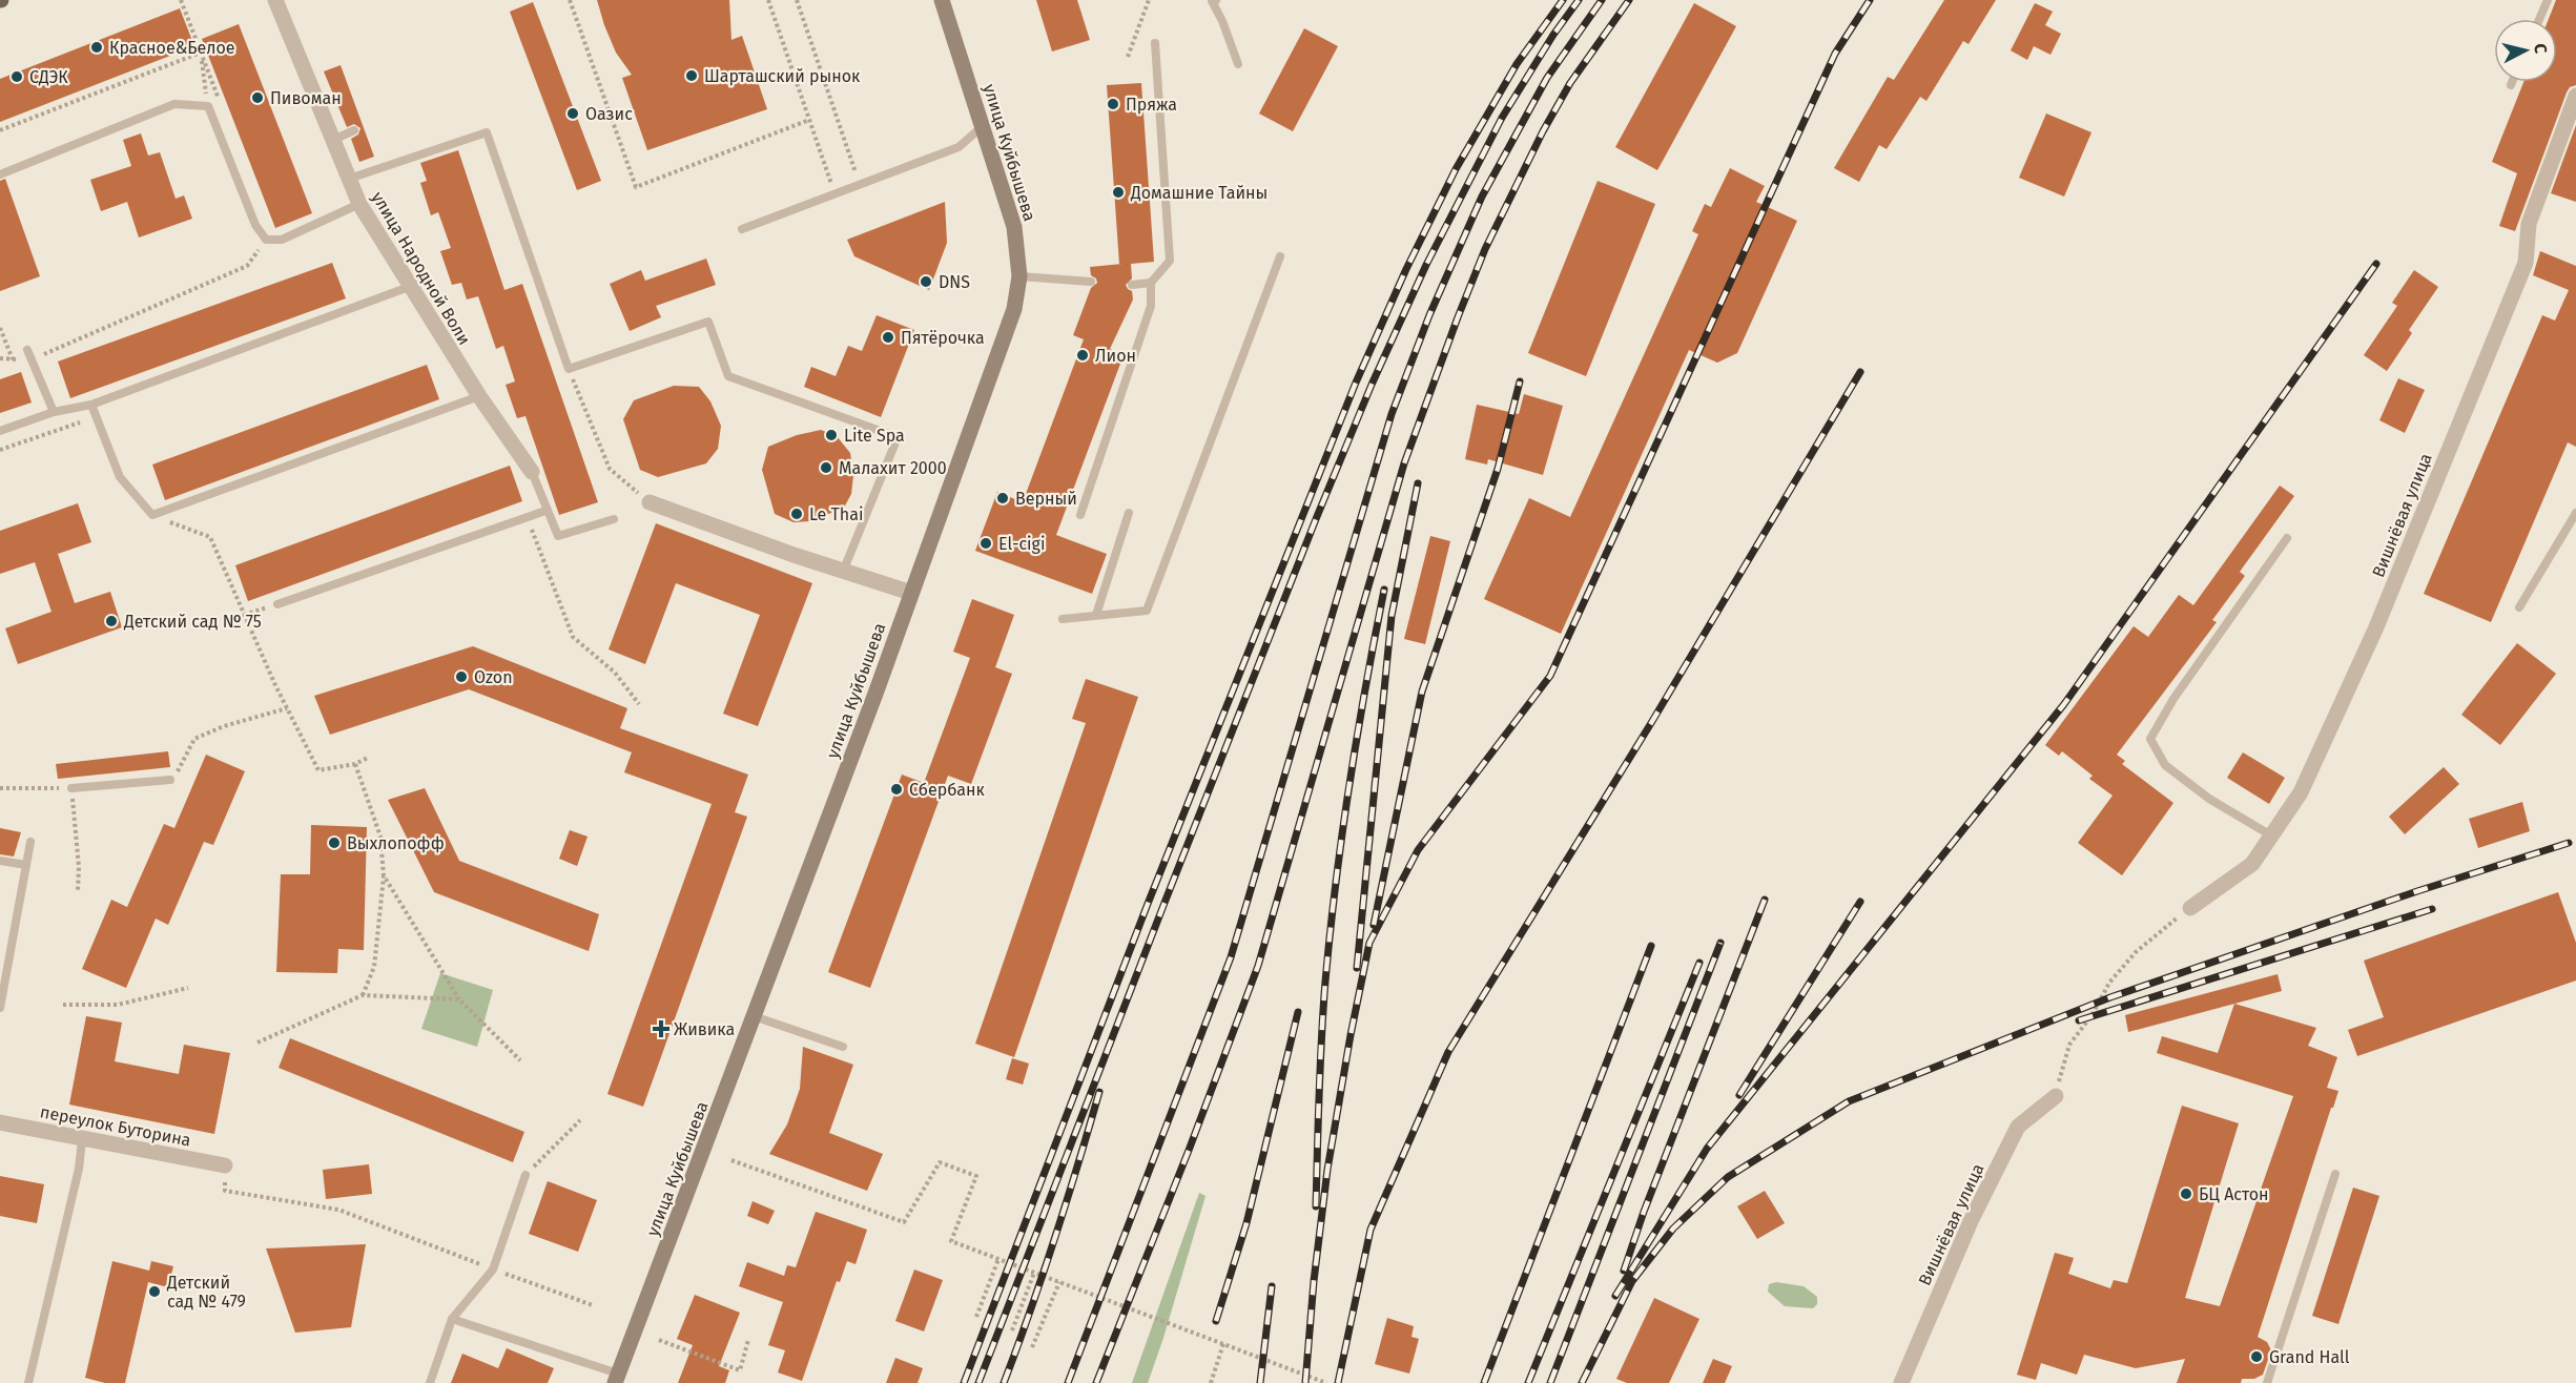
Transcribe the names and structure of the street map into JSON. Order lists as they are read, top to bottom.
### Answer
{
  "streets": {
    "street": [
      "улица Куйбышева",
      "улица Народной Воли",
      "Вишнёвая улица",
      "переулок Буторина"
    ]
  },
  "places": {
    "other": [
      "Красное&Белое",
      "Шарташский рынок",
      "СДЭК",
      "Пивоман",
      "Пряжа",
      "Оазис",
      "Домашние Тайны",
      "DNS",
      "Пятёрочка",
      "Лион",
      "Lite Spa",
      "Малахит 2000",
      "Верный",
      "Le Thai",
      "El-cigi",
      "Детский сад № 75",
      "Ozon",
      "Сбербанк",
      "Выхлопофф",
      "БЦ Астон",
      "Детский сад № 479",
      "Grand Hall"
    ],
    "health": ["Живика"]
  },
  "north": "right"
}
